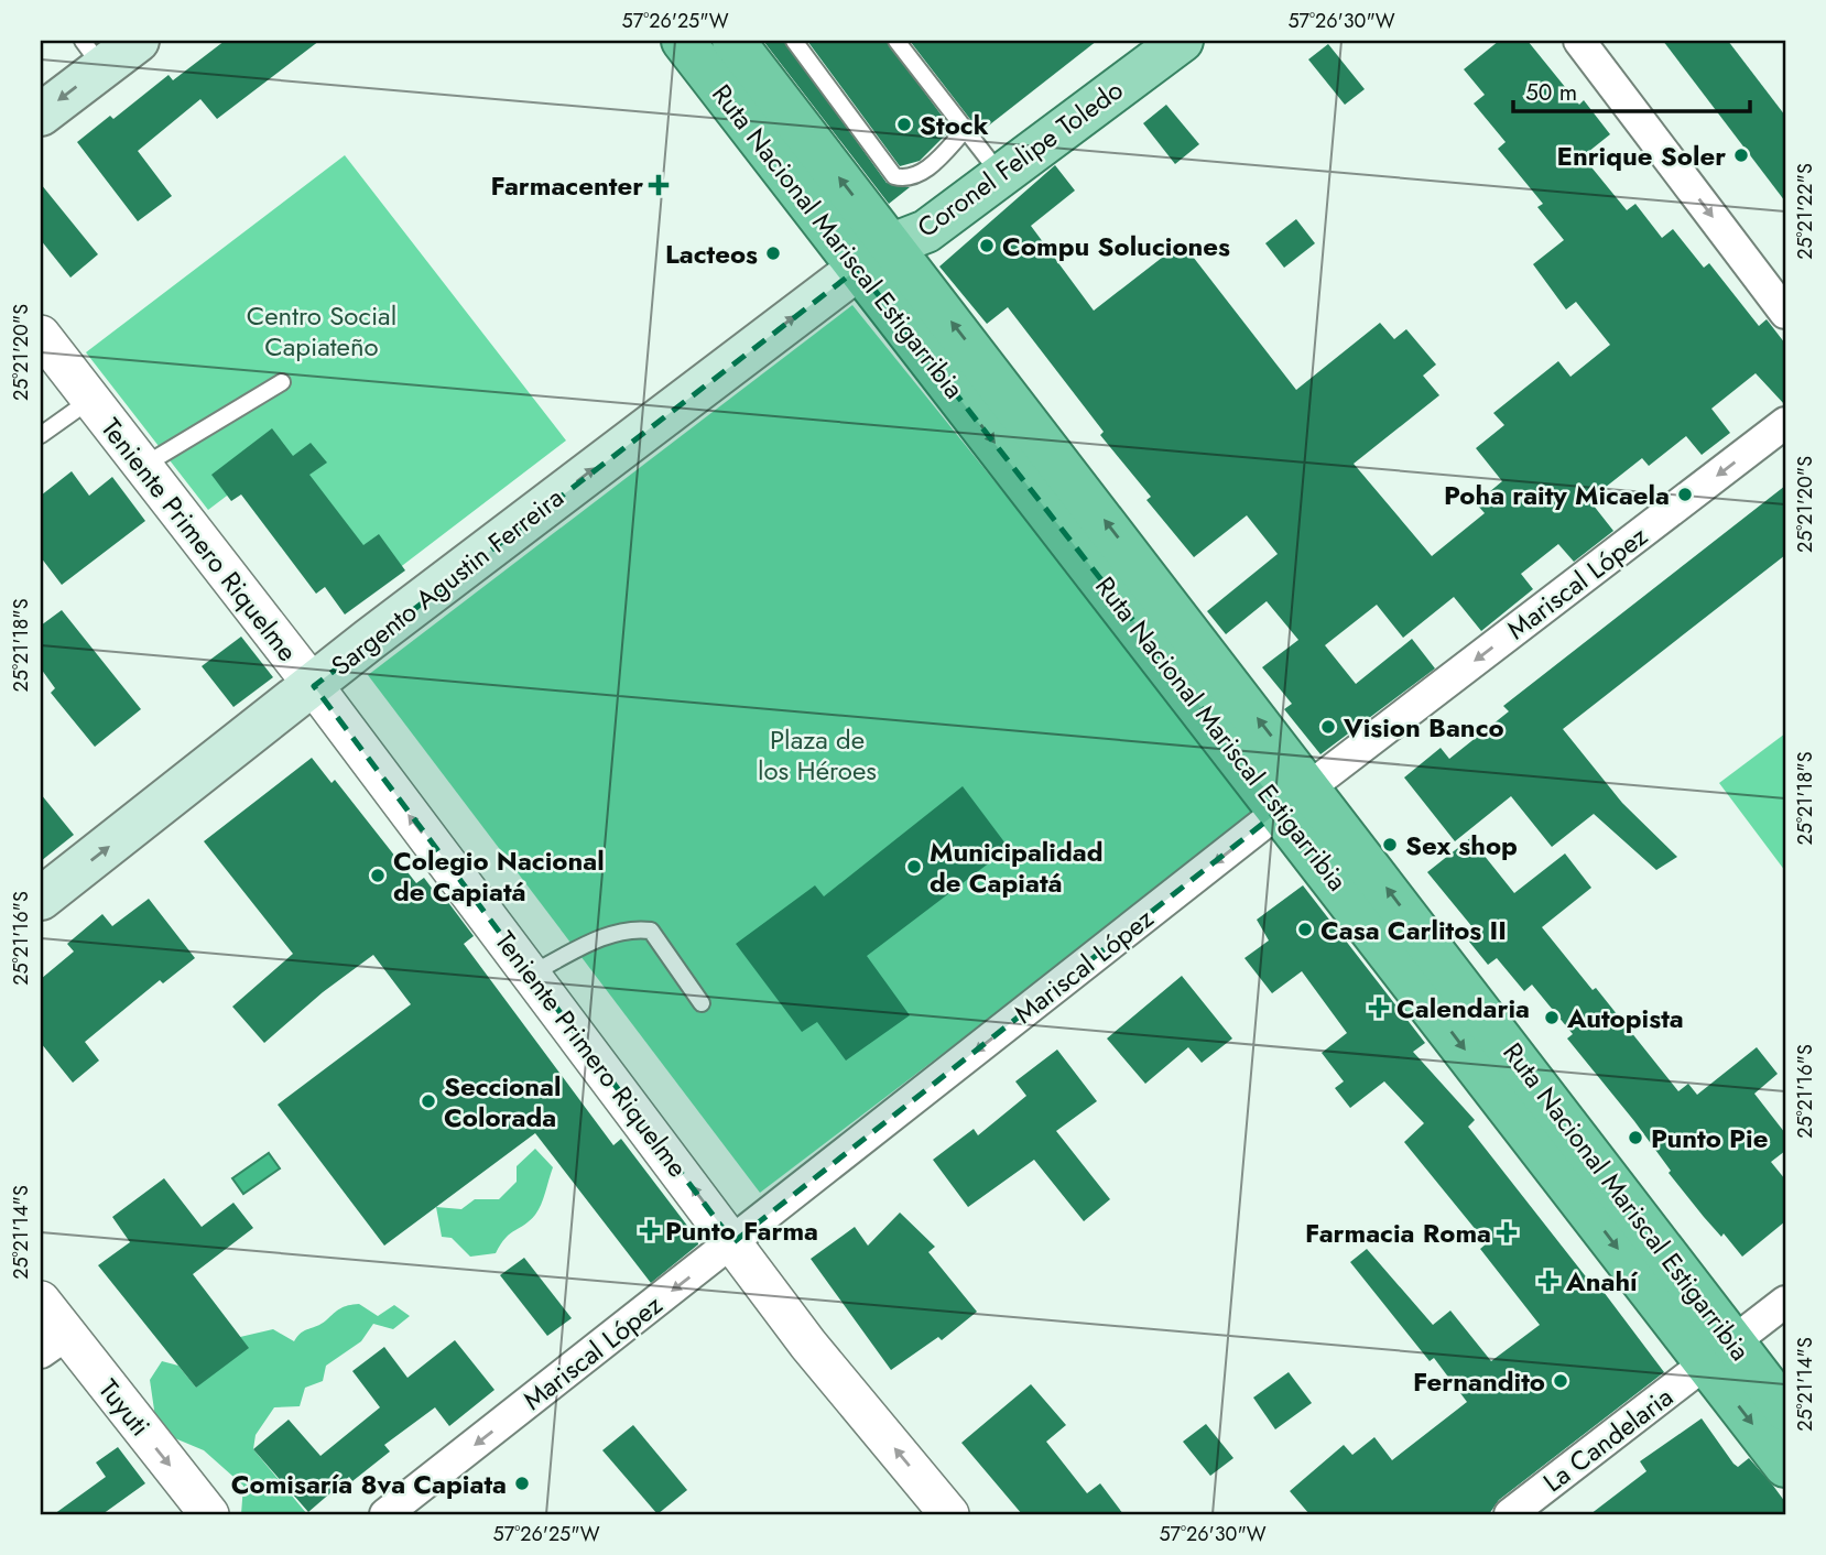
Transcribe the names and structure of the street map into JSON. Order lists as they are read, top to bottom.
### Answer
{
  "streets": {
    "highway": ["Ruta Nacional Mariscal Estigarribia"],
    "main road": ["Coronel Felipe Toledo", "Sargento Agustin Ferreira"],
    "street": [
      "Teniente Primero Riquelme",
      "Mariscal López",
      "Tuyuti",
      "La Candelaria"
    ]
  },
  "crossings": [
    ["Coronel Felipe Toledo", "Ruta Nacional Mariscal Estigarribia"],
    ["Ruta Nacional Mariscal Estigarribia", "Sargento Agustin Ferreira"],
    ["Ruta Nacional Mariscal Estigarribia", "Mariscal López"],
    ["Ruta Nacional Mariscal Estigarribia", "La Candelaria"],
    ["Teniente Primero Riquelme", "Sargento Agustin Ferreira"],
    ["Teniente Primero Riquelme", "Mariscal López"]
  ],
  "one_way": [
    "Teniente Primero Riquelme",
    "Sargento Agustin Ferreira",
    "Mariscal López",
    "Tuyuti"
  ],
  "parks": ["Centro Social Capiateño", "Plaza de los Héroes"],
  "places": {
    "other": [
      "Stock",
      "Enrique Soler",
      "Compu Soluciones",
      "Lacteos",
      "Poha raity Micaela",
      "Vision Banco",
      "Sex shop",
      "Municipalidad de Capiatá",
      "Colegio Nacional de Capiatá",
      "Casa Carlitos II",
      "Autopista",
      "Seccional Colorada",
      "Punto Pie",
      "Fernandito",
      "Comisaría 8va Capiata"
    ],
    "health": [
      "Farmacenter",
      "Calendaria",
      "Punto Farma",
      "Farmacia Roma",
      "Anahí"
    ]
  },
  "scale_bar": "50 m",
  "coordinates": [
    "57°26'25\"W",
    "57°26'30\"W",
    "25°21'22\"S",
    "25°21'20\"S",
    "25°21'18\"S",
    "25°21'16\"S",
    "25°21'14\"S"
  ]
}
